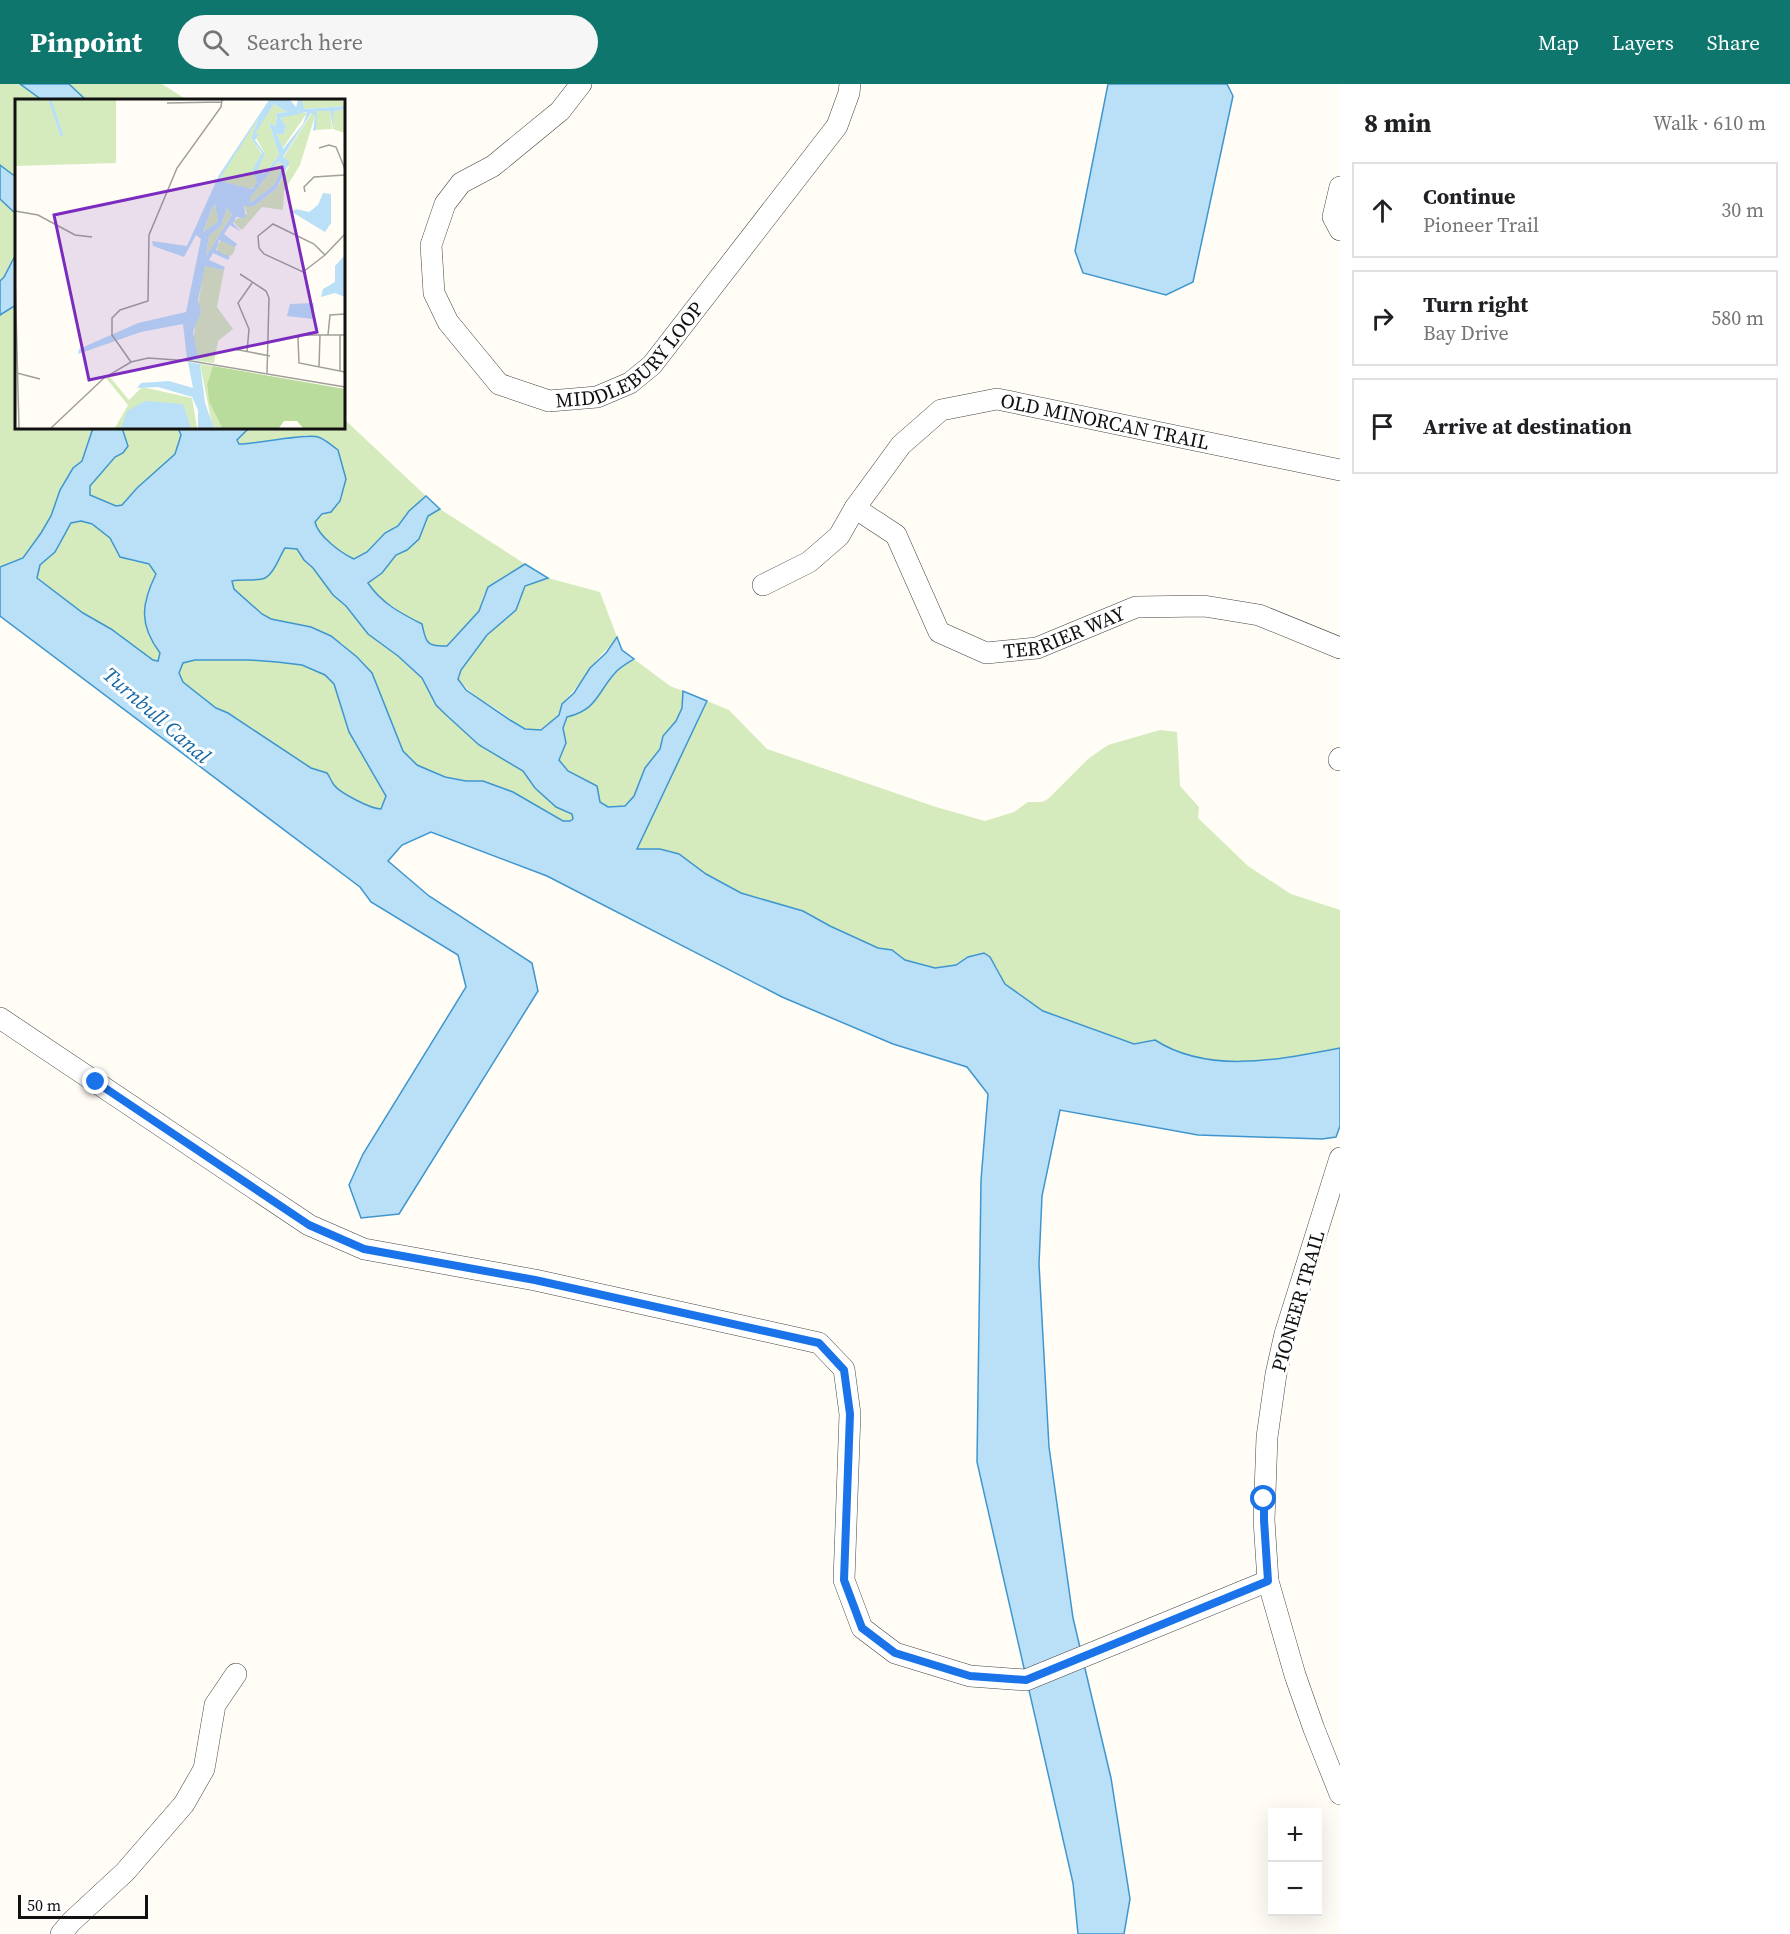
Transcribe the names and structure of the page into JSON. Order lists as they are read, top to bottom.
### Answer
{
  "streets": {
    "street": [
      "MIDDLEBURY LOOP",
      "OLD MINORCAN TRAIL",
      "TERRIER WAY",
      "PIONEER TRAIL"
    ]
  },
  "crossings": [
    ["OLD MINORCAN TRAIL", "TERRIER WAY"]
  ],
  "water": ["Turnbull Canal"],
  "scale_bar": "50 m",
  "page": {
    "header": "Pinpoint",
    "search": "Search here",
    "nav": ["Map", "Layers", "Share"],
    "heading": ["8 min", "Walk · 610 m"],
    "list": [
      ["Continue", "Pioneer Trail", "30 m"],
      ["Turn right", "Bay Drive", "580 m"],
      "Arrive at destination"
    ],
    "map_buttons": ["+", "−"],
    "scale": "50 m"
  }
}
